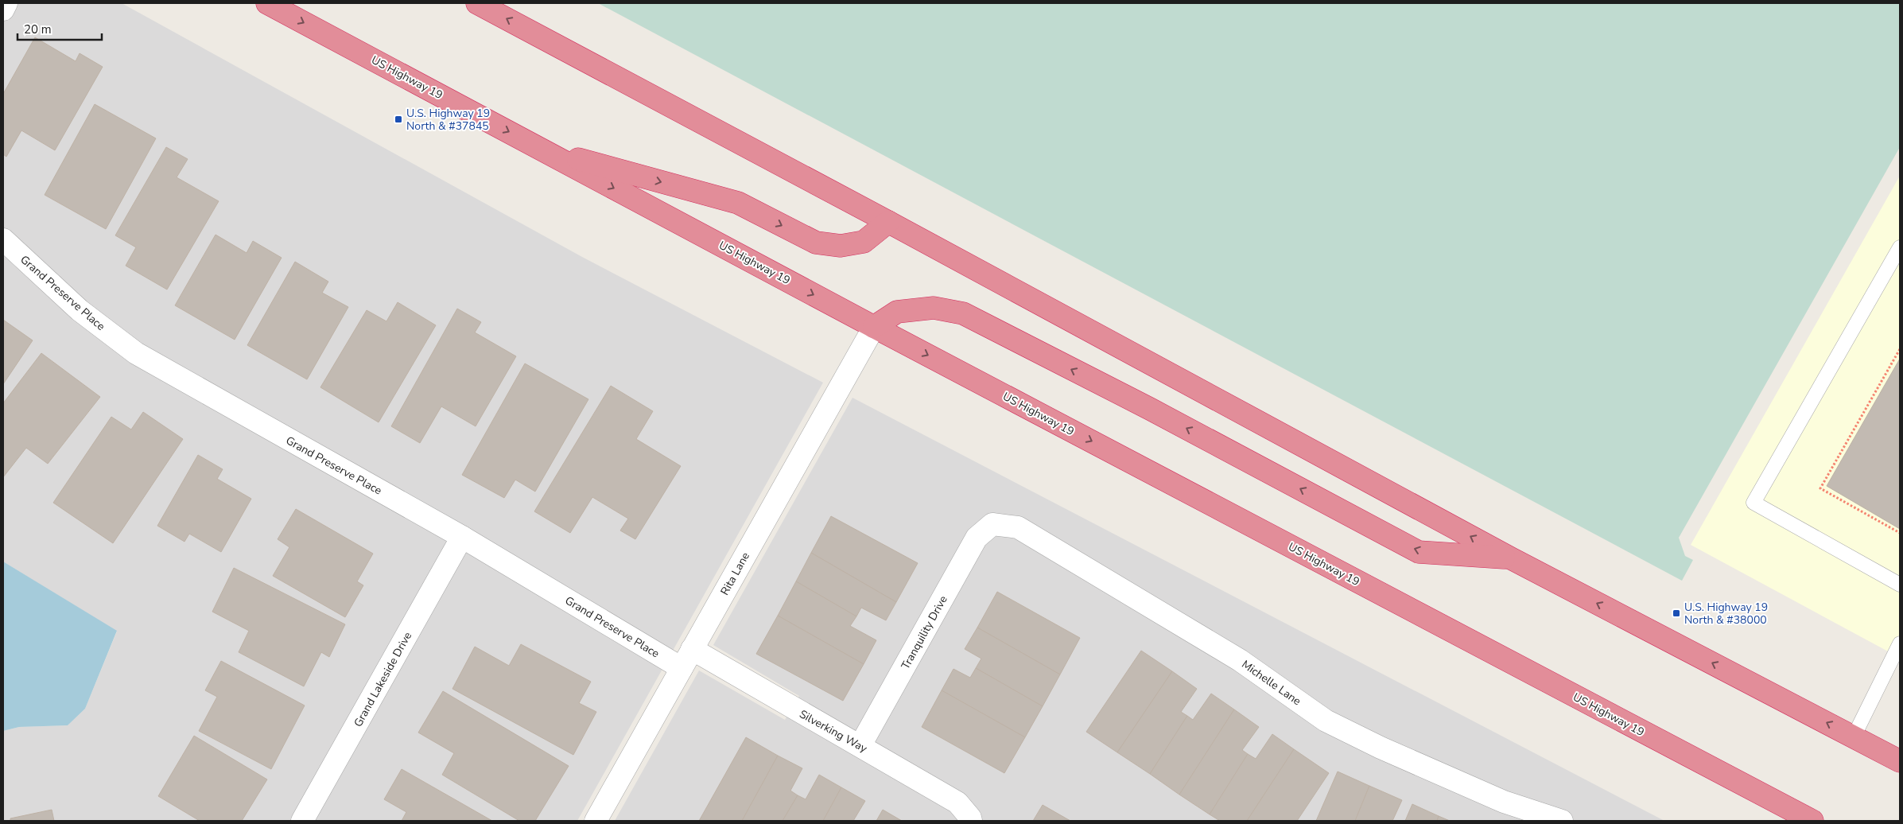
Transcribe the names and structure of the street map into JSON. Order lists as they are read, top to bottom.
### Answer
{
  "streets": {
    "highway": ["US Highway 19"],
    "street": [
      "Grand Preserve Place",
      "Rita Lane",
      "Tranquility Drive",
      "Grand Lakeside Drive",
      "Michelle Lane",
      "Silverking Way"
    ]
  },
  "crossings": [
    ["US Highway 19", "Rita Lane"],
    ["Grand Preserve Place", "Rita Lane"],
    ["Grand Preserve Place", "Grand Lakeside Drive"],
    ["Rita Lane", "Silverking Way"],
    ["Tranquility Drive", "Michelle Lane"],
    ["Tranquility Drive", "Silverking Way"]
  ],
  "places": {
    "transit": ["U.S. Highway 19 North & #37845", "U.S. Highway 19 North & #38000"]
  },
  "scale_bar": "20 m"
}
